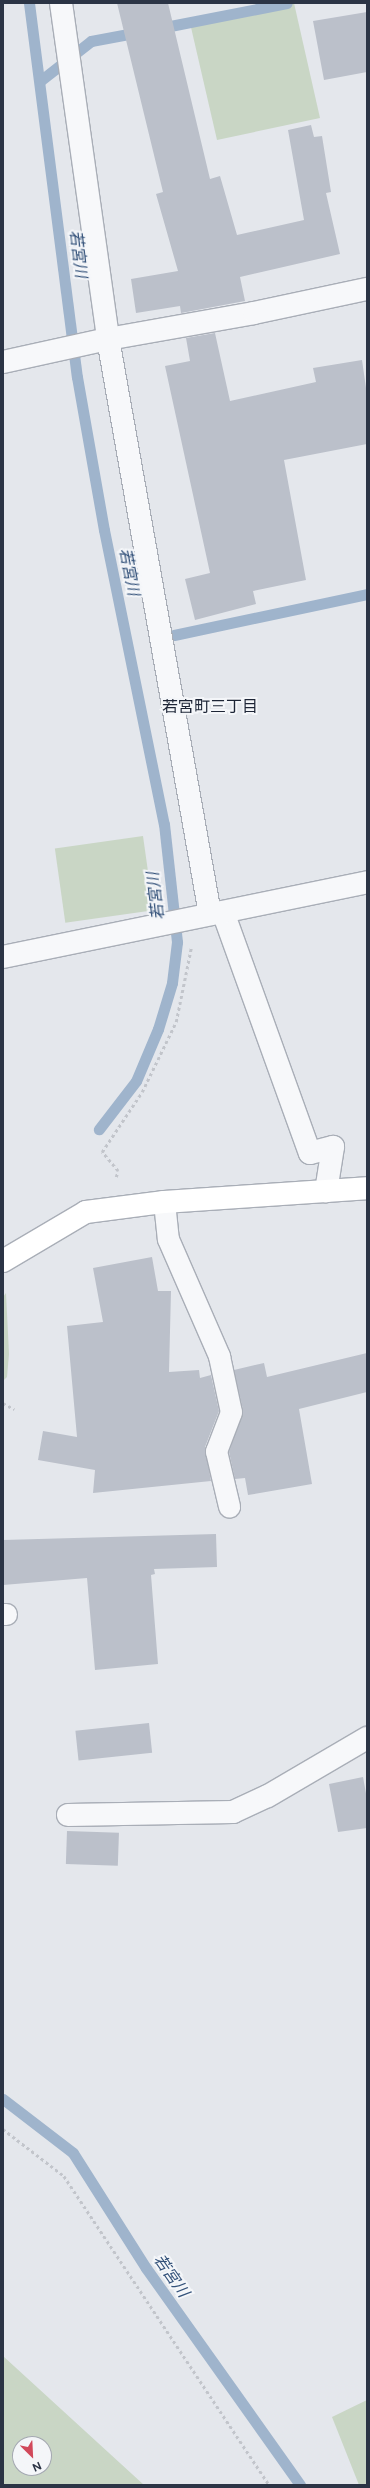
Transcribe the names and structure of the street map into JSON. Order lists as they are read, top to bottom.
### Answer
{
  "districts": ["若宮町三丁目"],
  "water": ["若宮川"],
  "north": "bottom right"
}
